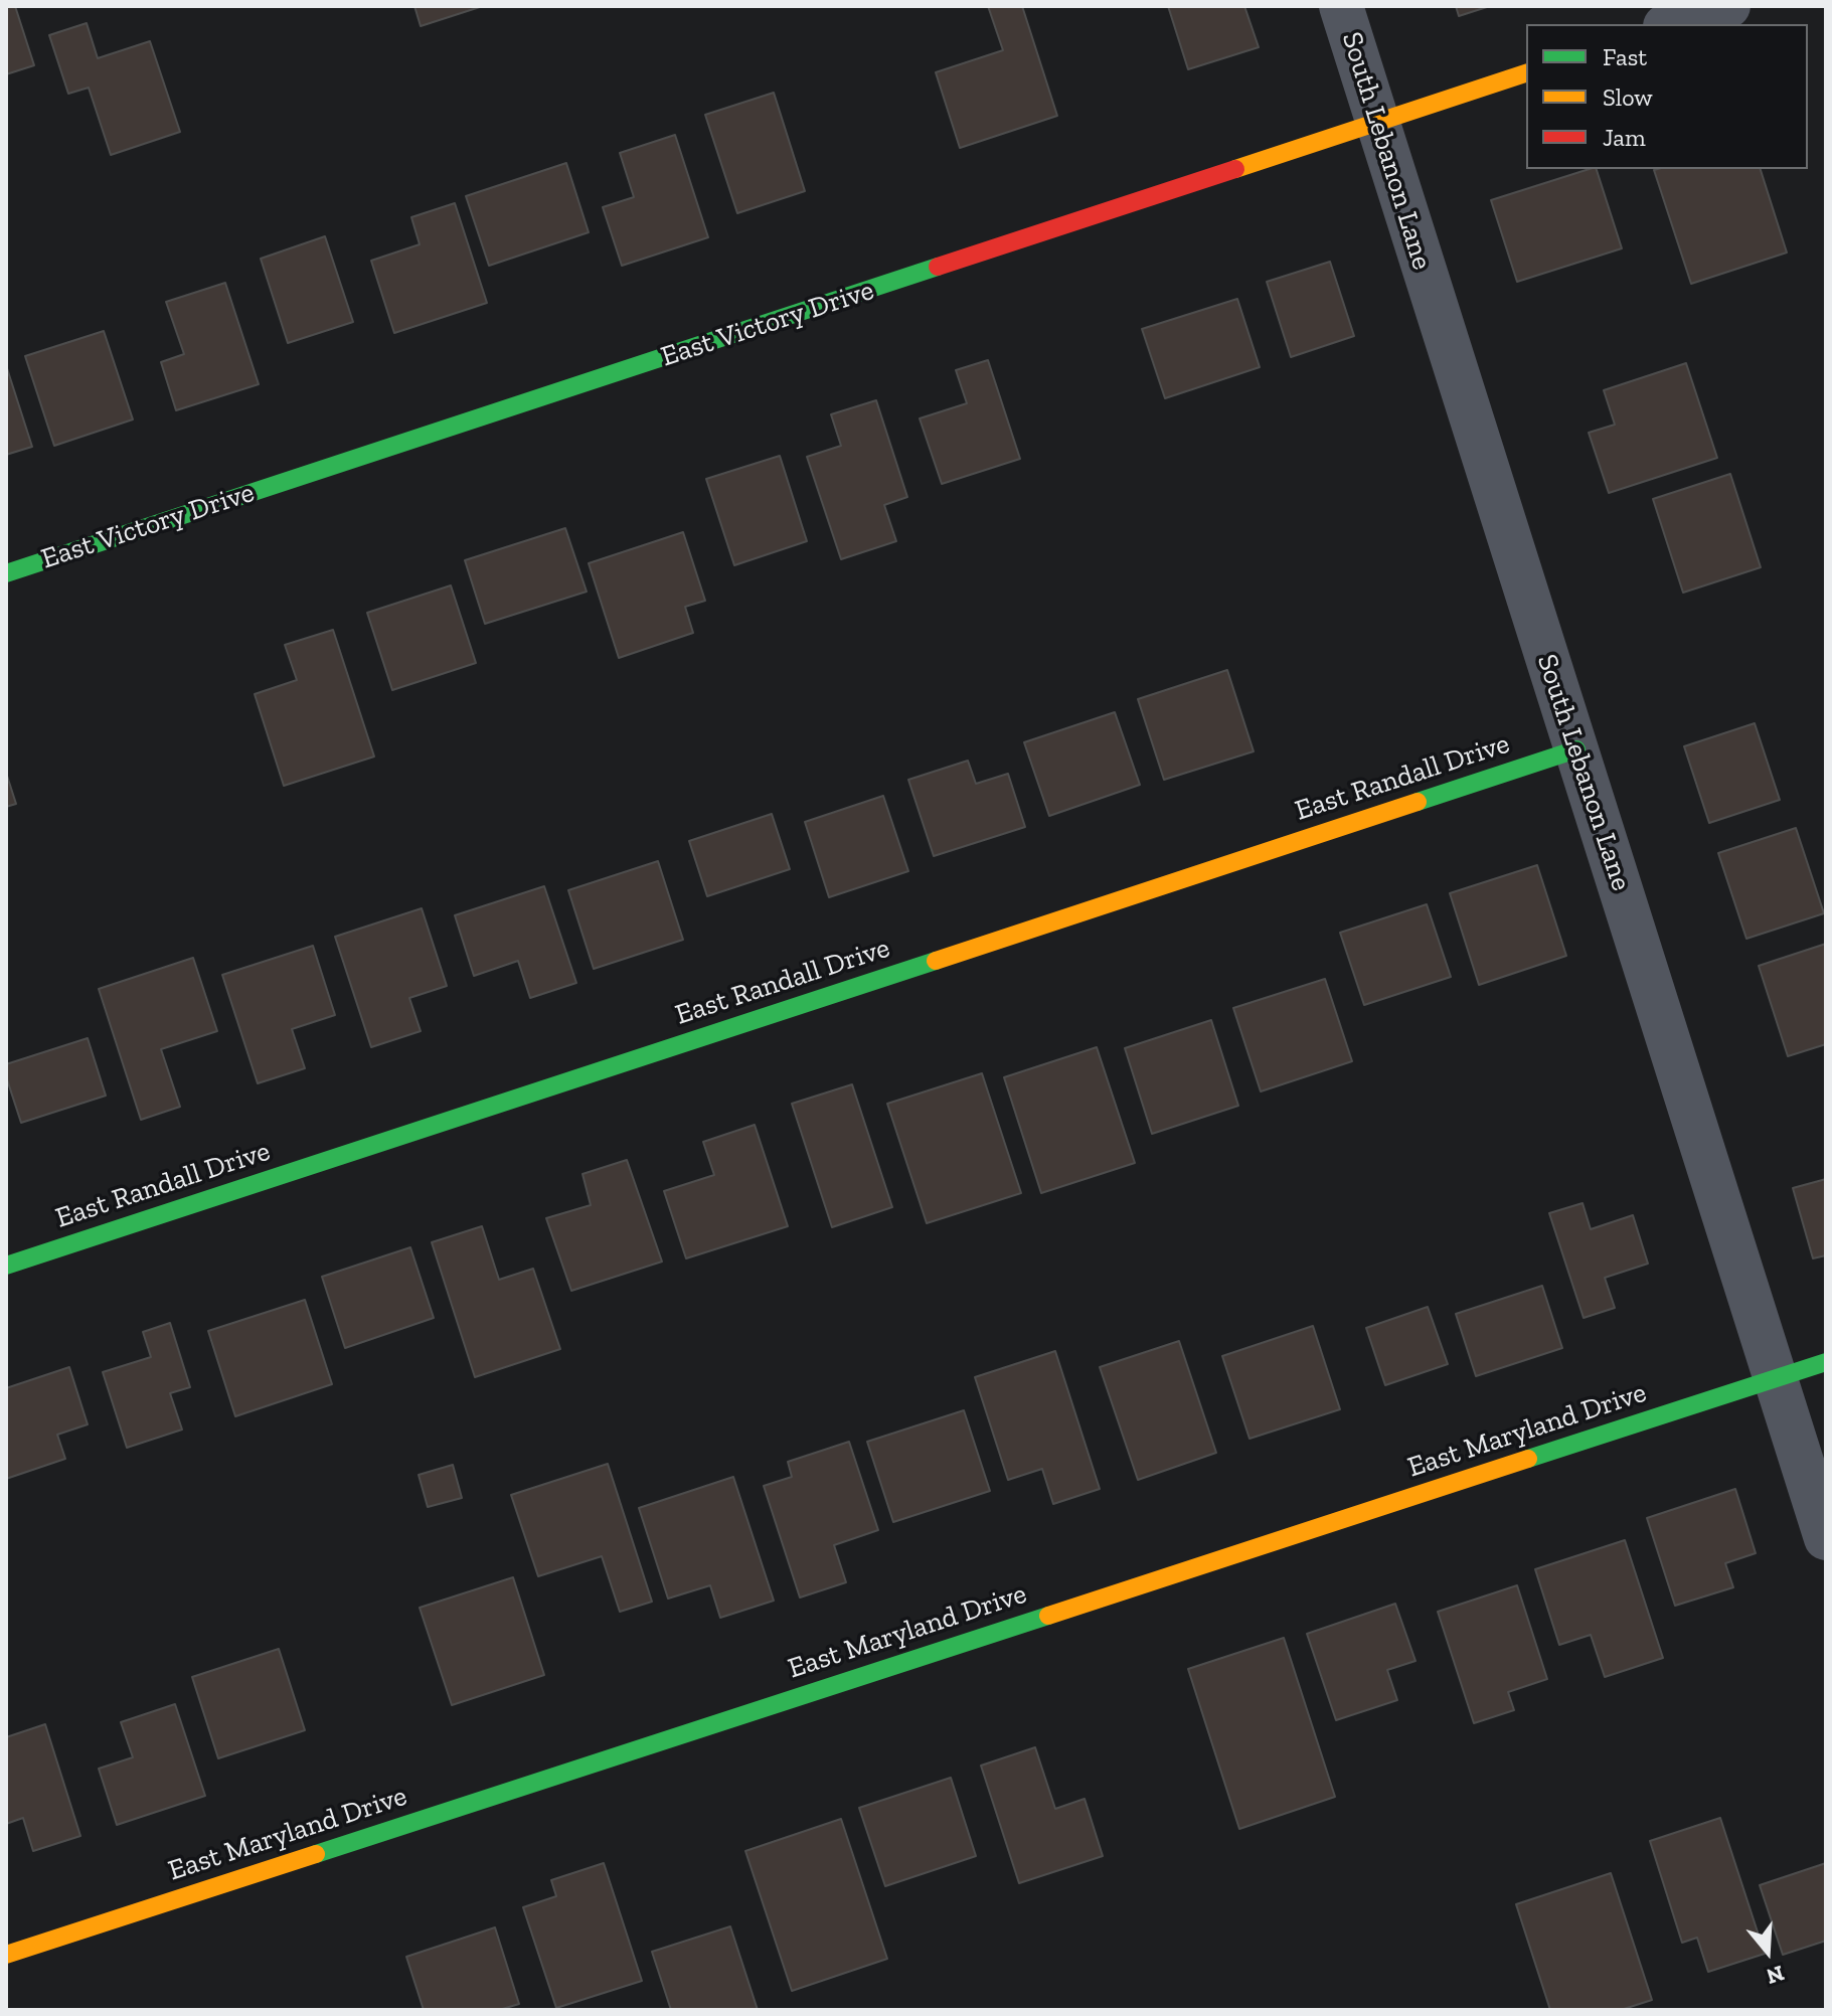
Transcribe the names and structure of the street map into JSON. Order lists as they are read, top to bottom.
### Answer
{
  "streets": {
    "street": [
      "South Lebanon Lane",
      "East Victory Drive",
      "East Randall Drive",
      "East Maryland Drive"
    ]
  },
  "crossings": [
    ["South Lebanon Lane", "East Victory Drive"],
    ["South Lebanon Lane", "East Randall Drive"],
    ["South Lebanon Lane", "East Maryland Drive"]
  ],
  "legend": ["Fast", "Slow", "Jam"],
  "north": "bottom"
}
